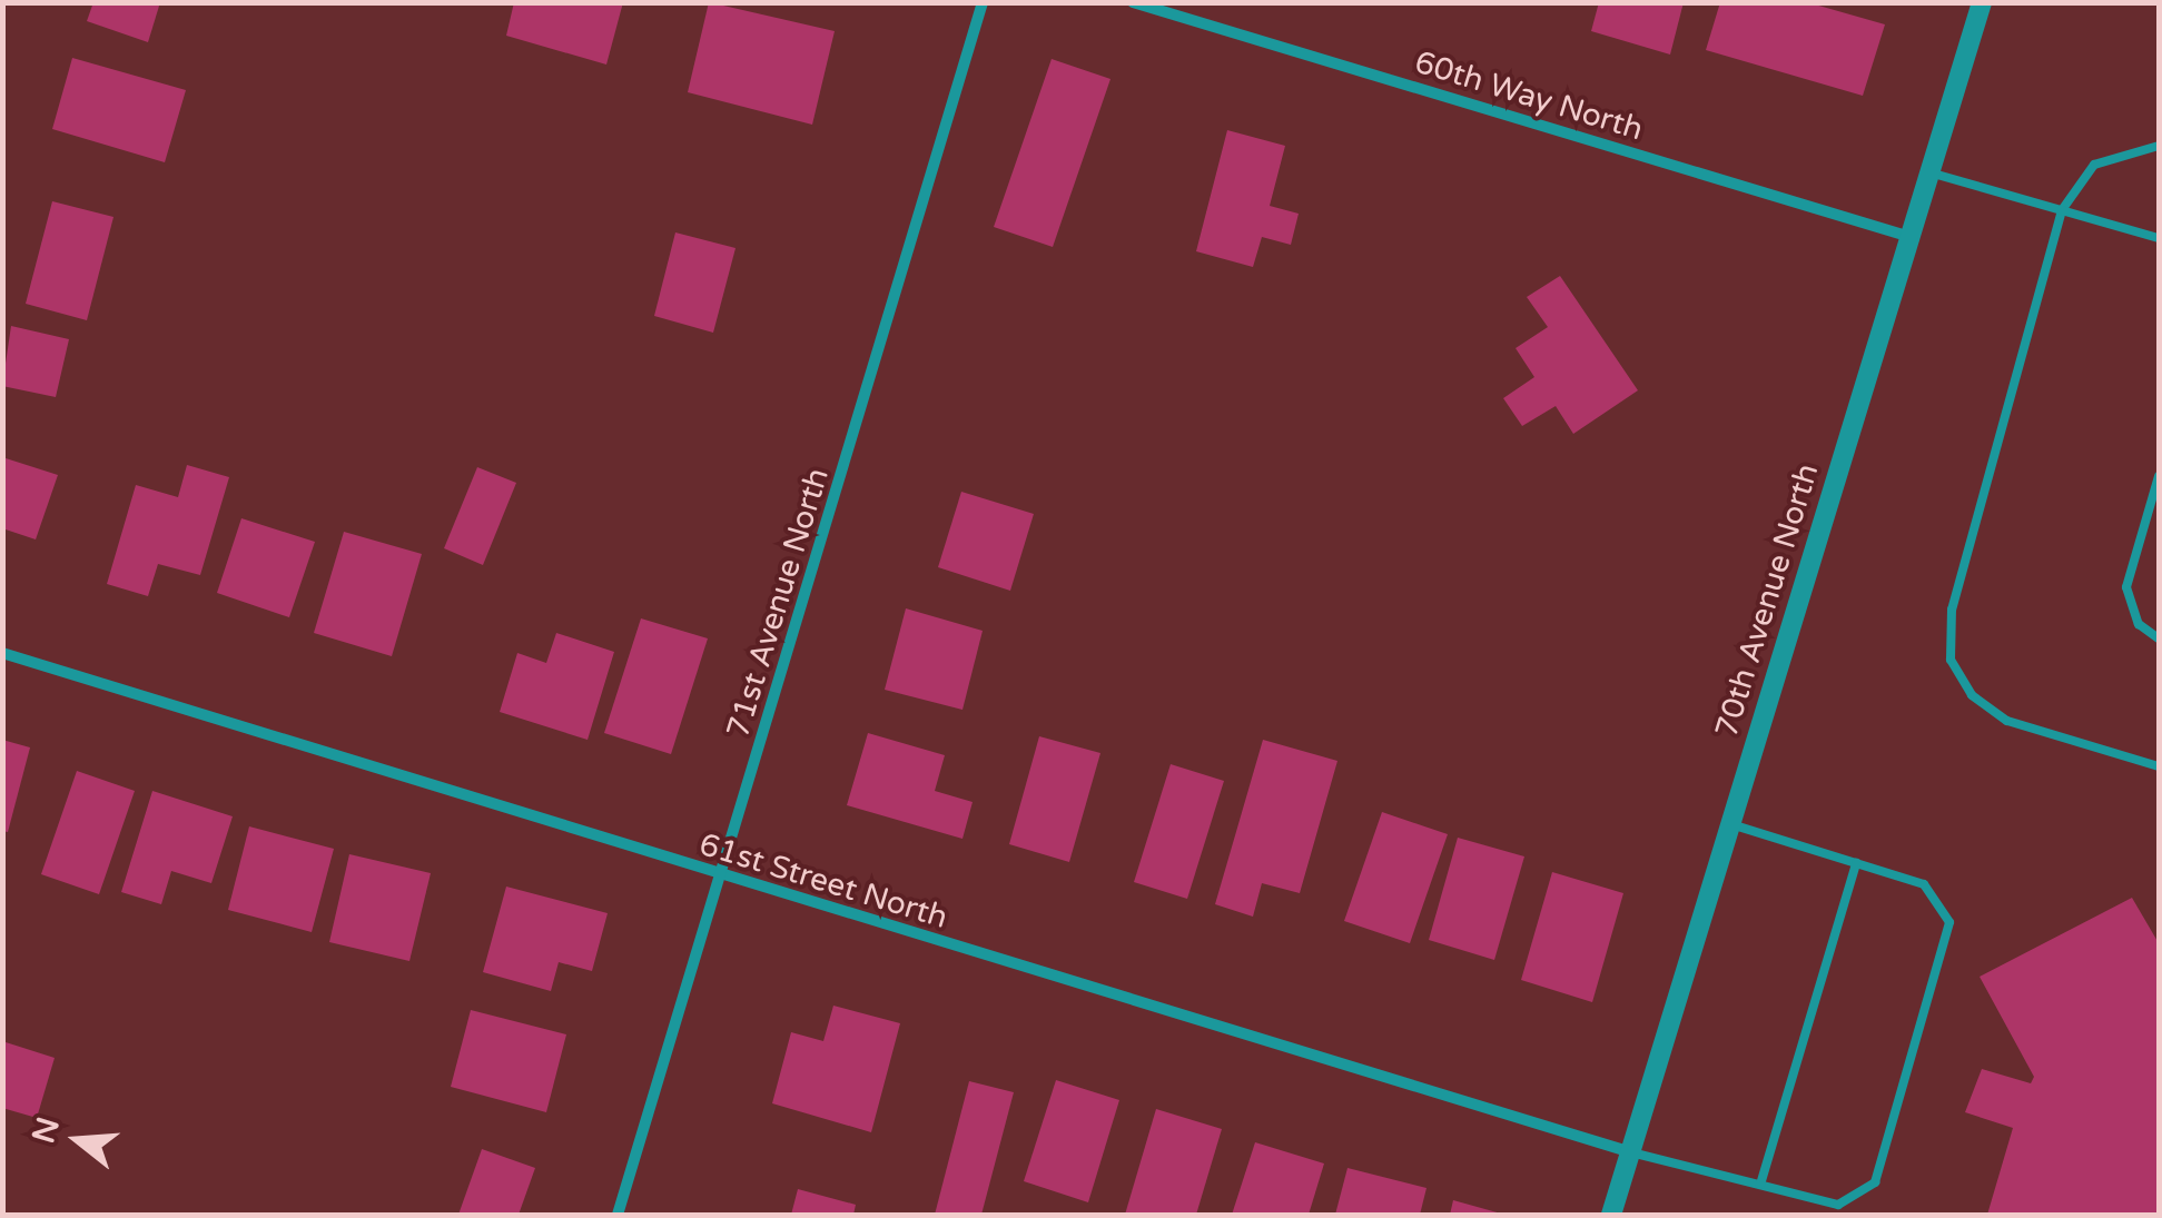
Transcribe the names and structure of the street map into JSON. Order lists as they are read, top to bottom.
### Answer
{
  "streets": {
    "street": [
      "60th Way North",
      "70th Avenue North",
      "71st Avenue North",
      "61st Street North"
    ]
  },
  "crossings": [
    ["60th Way North", "70th Avenue North"],
    ["70th Avenue North", "61st Street North"],
    ["71st Avenue North", "61st Street North"]
  ],
  "north": "left"
}
